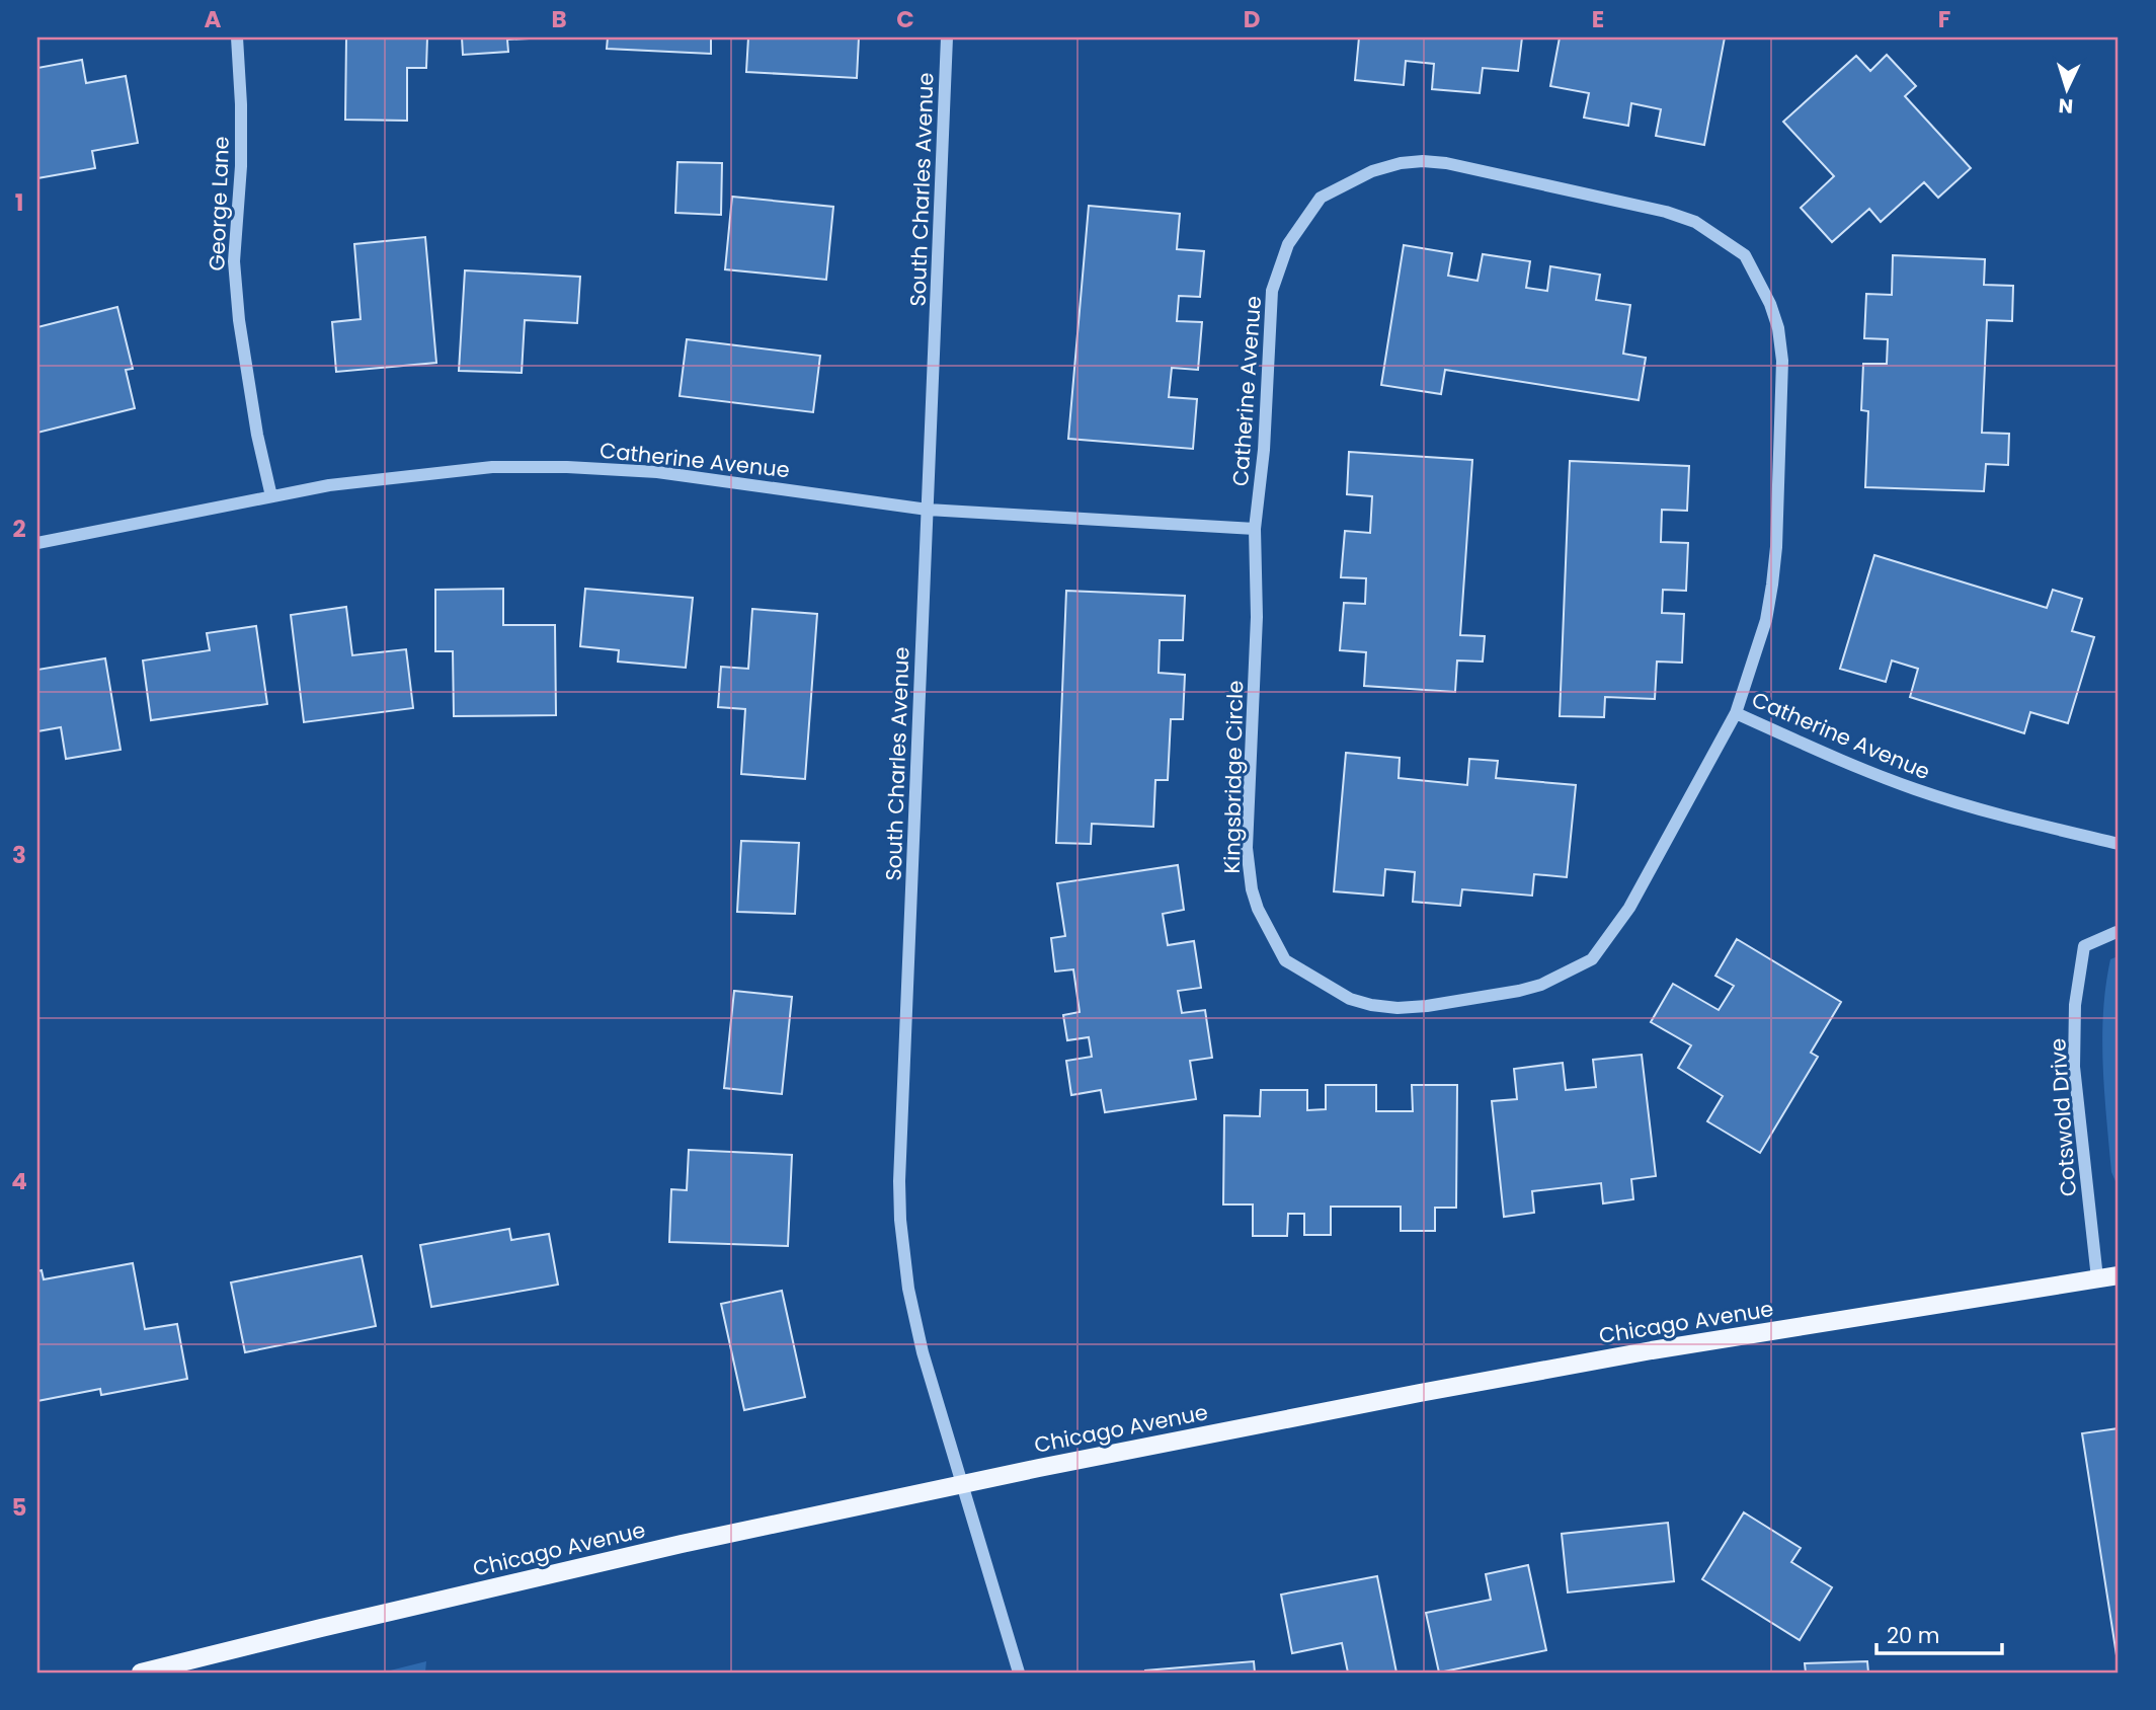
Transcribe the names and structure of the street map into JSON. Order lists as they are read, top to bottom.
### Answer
{
  "streets": {
    "main road": ["Chicago Avenue"],
    "street": [
      "South Charles Avenue",
      "George Lane",
      "Catherine Avenue",
      "Kingsbridge Circle",
      "Cotswold Drive"
    ]
  },
  "crossings": [
    ["South Charles Avenue", "Catherine Avenue"],
    ["South Charles Avenue", "Chicago Avenue"],
    ["George Lane", "Catherine Avenue"],
    ["Catherine Avenue", "Kingsbridge Circle"],
    ["Cotswold Drive", "Chicago Avenue"]
  ],
  "scale_bar": "20 m",
  "north": "bottom",
  "grid": {
    "columns": [
      "A",
      "B",
      "C",
      "D",
      "E",
      "F"
    ],
    "rows": [
      "1",
      "2",
      "3",
      "4",
      "5"
    ]
  }
}
